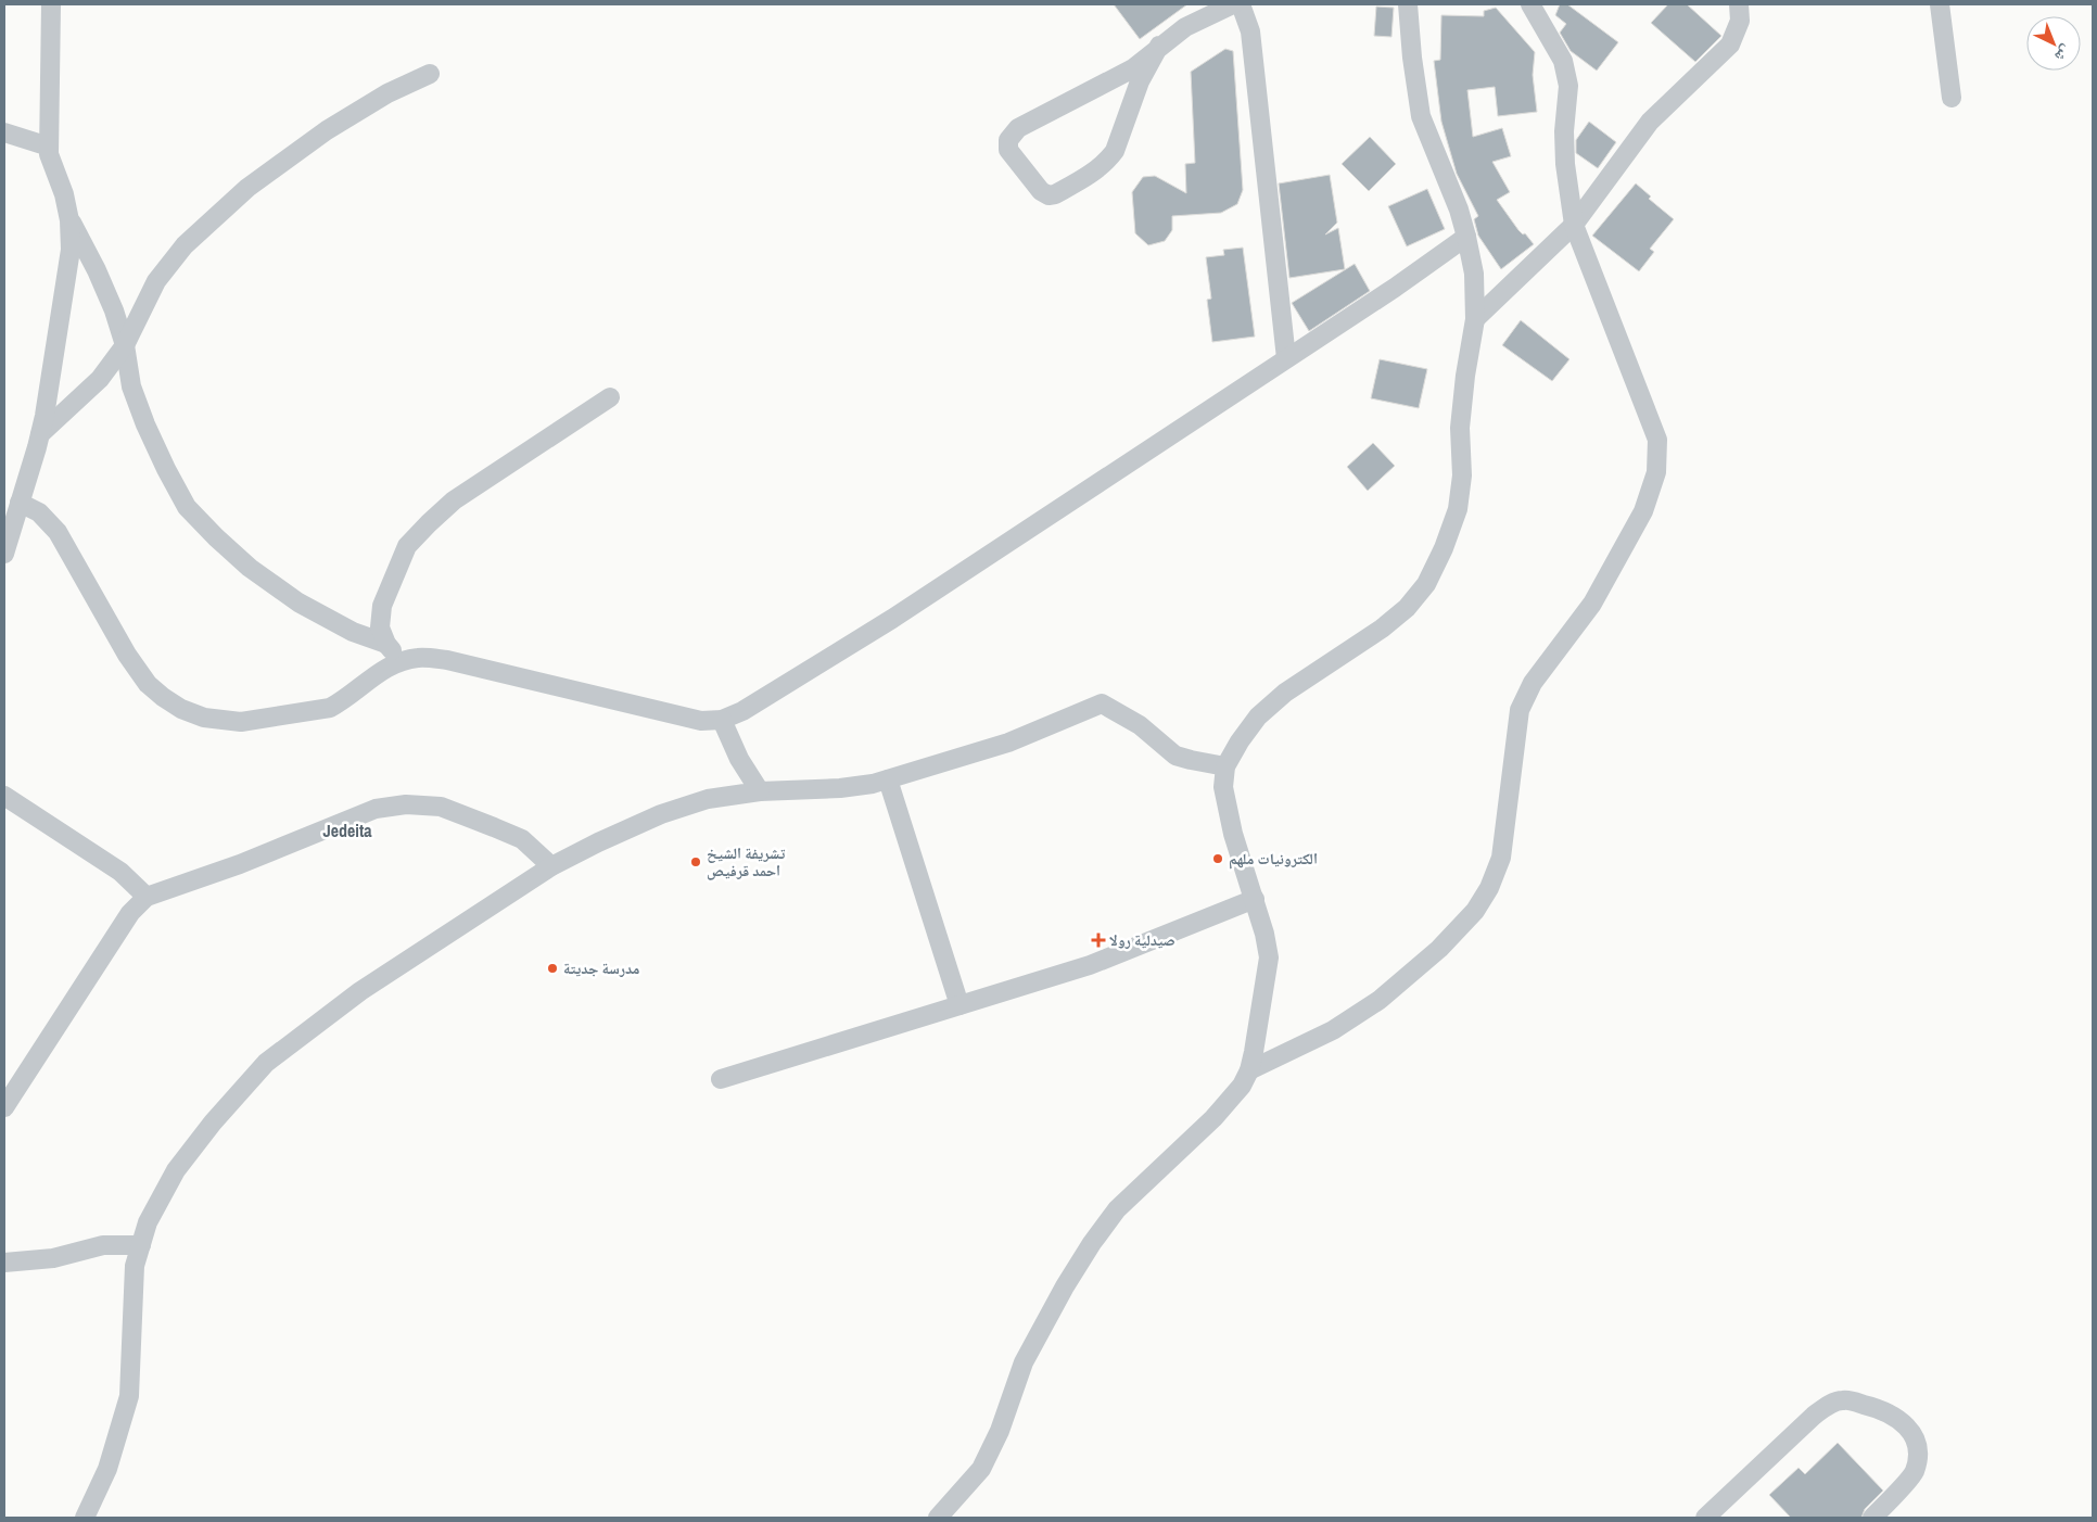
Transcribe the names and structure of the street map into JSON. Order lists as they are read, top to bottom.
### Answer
{
  "districts": ["Jedeita"],
  "places": {
    "other": ["الكترونيات ملهم", "تشريفة الشيخ احمد قرفيص", "مدرسة جديتة"],
    "health": ["صيدلية رولا"]
  },
  "north": "bottom right"
}
